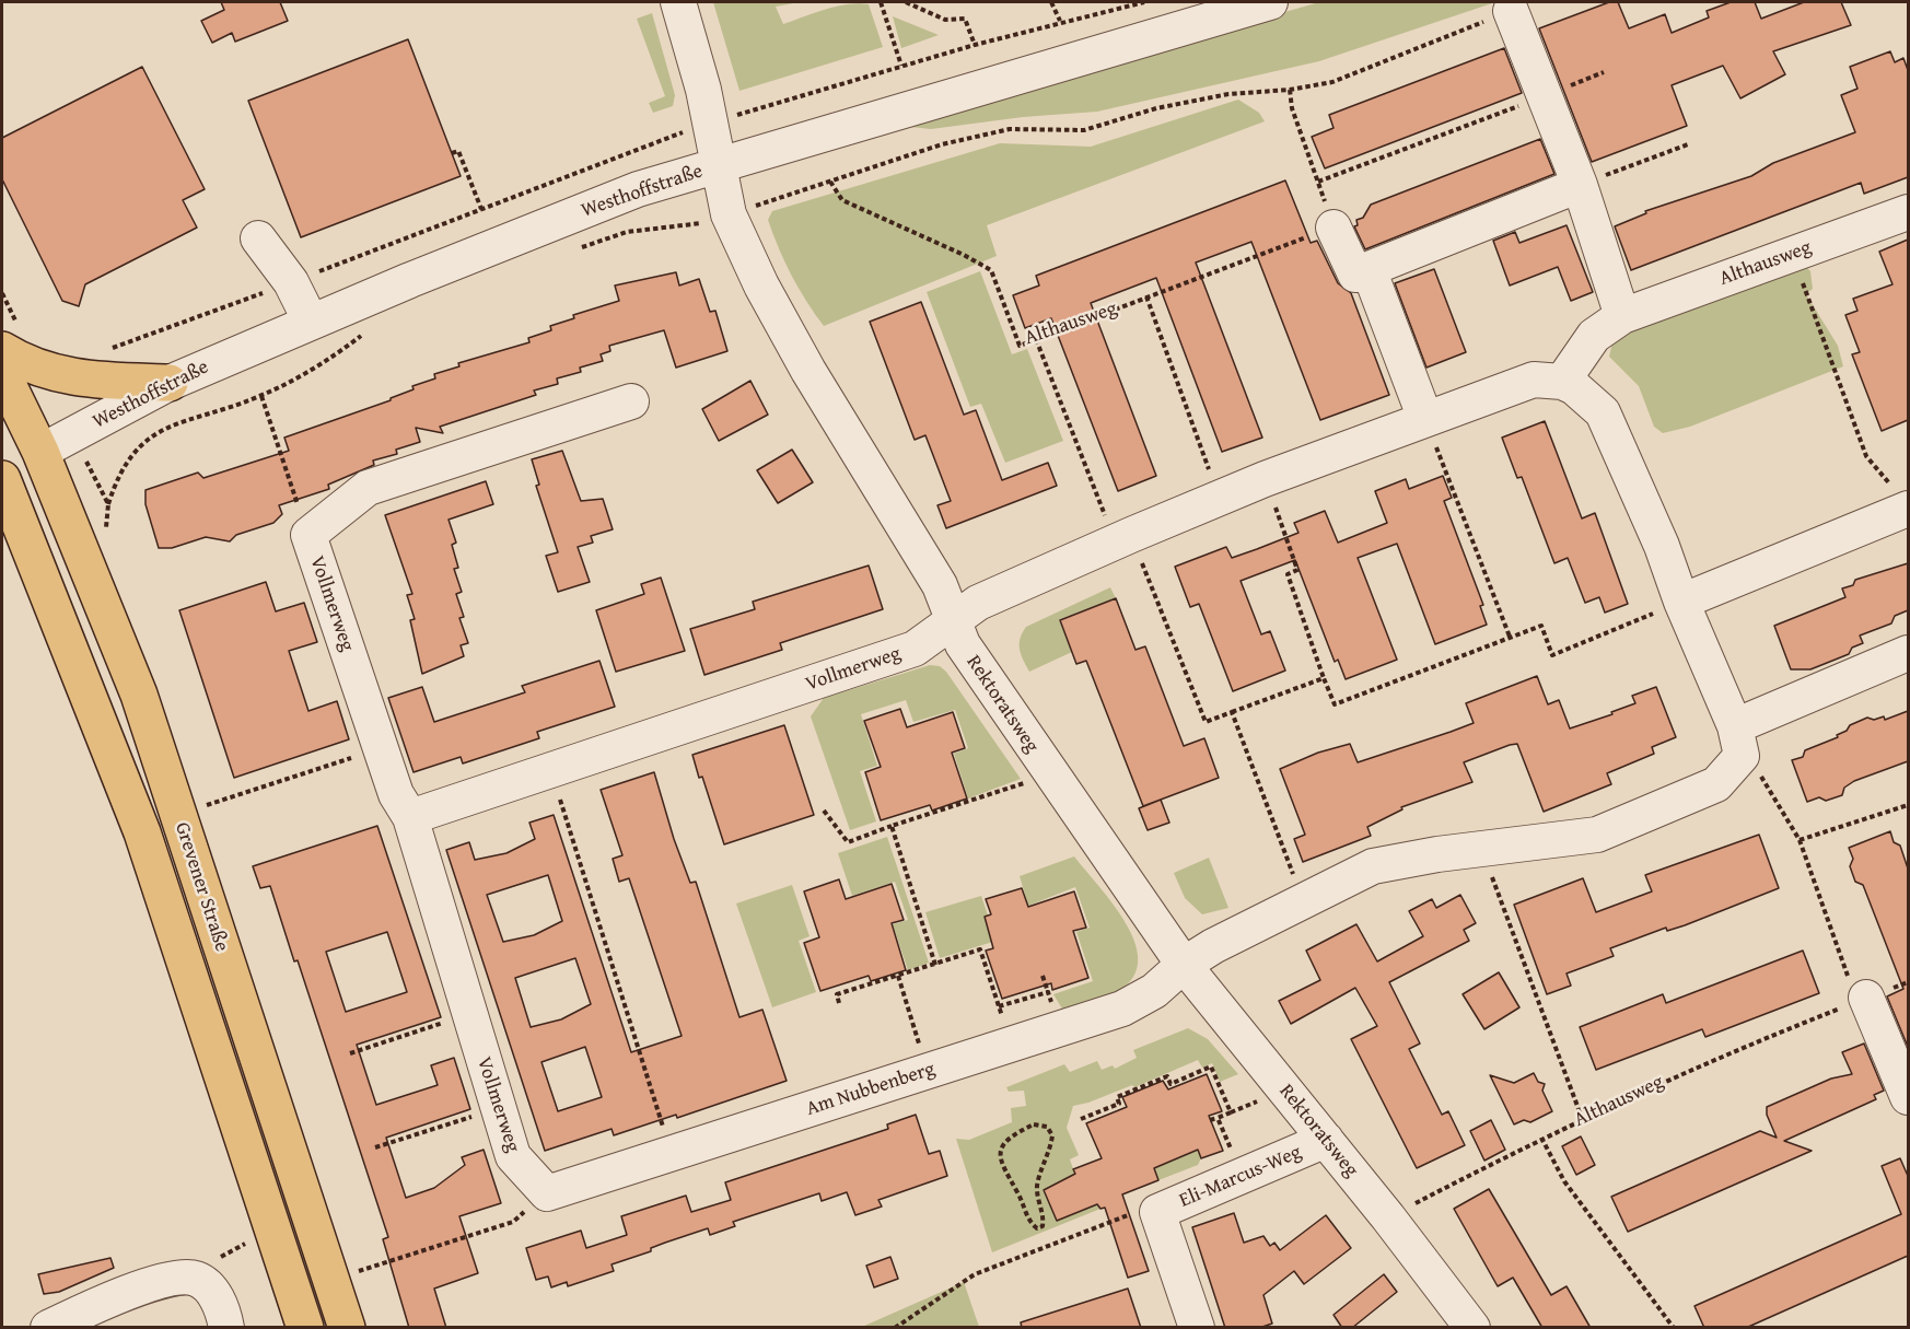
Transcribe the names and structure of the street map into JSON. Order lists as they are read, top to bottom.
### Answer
{
  "streets": {
    "main road": ["Grevener Straße"],
    "street": [
      "Westhoffstraße",
      "Althausweg",
      "Vollmerweg",
      "Rektoratsweg",
      "Am Nubbenberg",
      "Eli-Marcus-Weg"
    ]
  },
  "crossings": [
    ["Westhoffstraße", "Rektoratsweg"],
    ["Westhoffstraße", "Grevener Straße"],
    ["Althausweg", "Rektoratsweg"],
    ["Vollmerweg", "Rektoratsweg"],
    ["Vollmerweg", "Am Nubbenberg"],
    ["Rektoratsweg", "Am Nubbenberg"],
    ["Rektoratsweg", "Eli-Marcus-Weg"]
  ]
}
